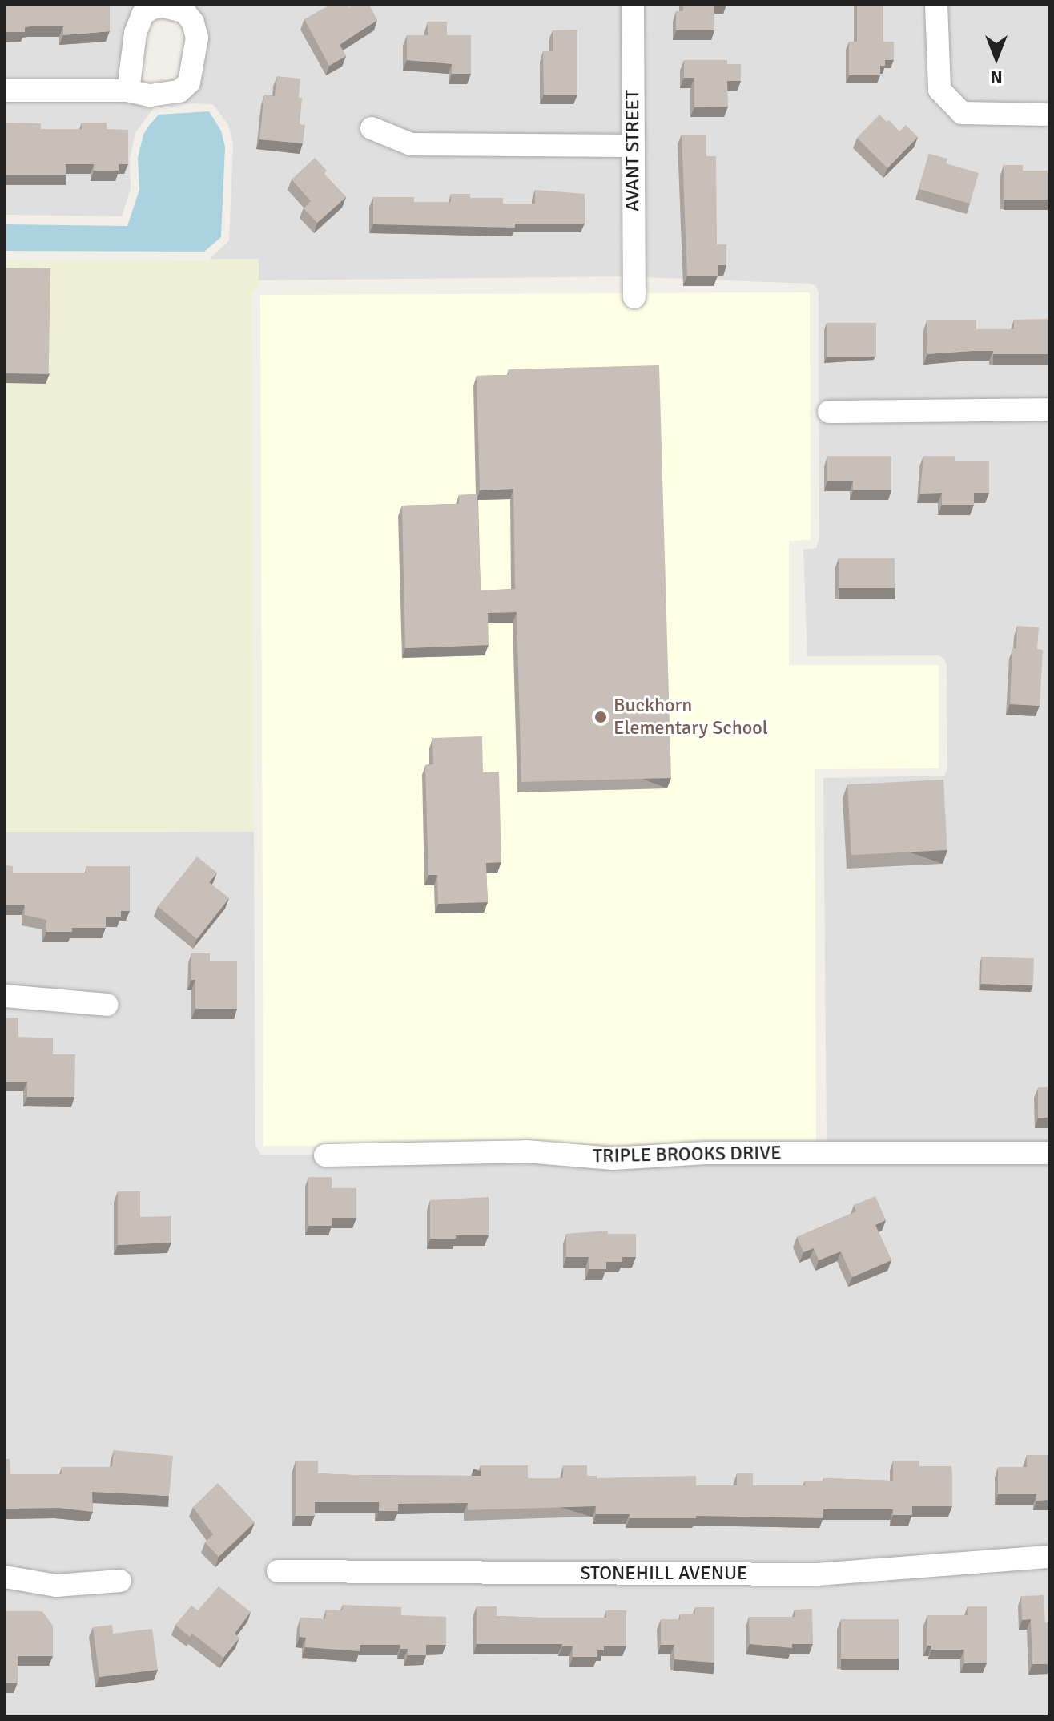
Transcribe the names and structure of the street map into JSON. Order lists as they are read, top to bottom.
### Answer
{
  "streets": {
    "street": ["AVANT STREET", "TRIPLE BROOKS DRIVE", "STONEHILL AVENUE"]
  },
  "places": ["Buckhorn Elementary School"],
  "north": "bottom"
}
